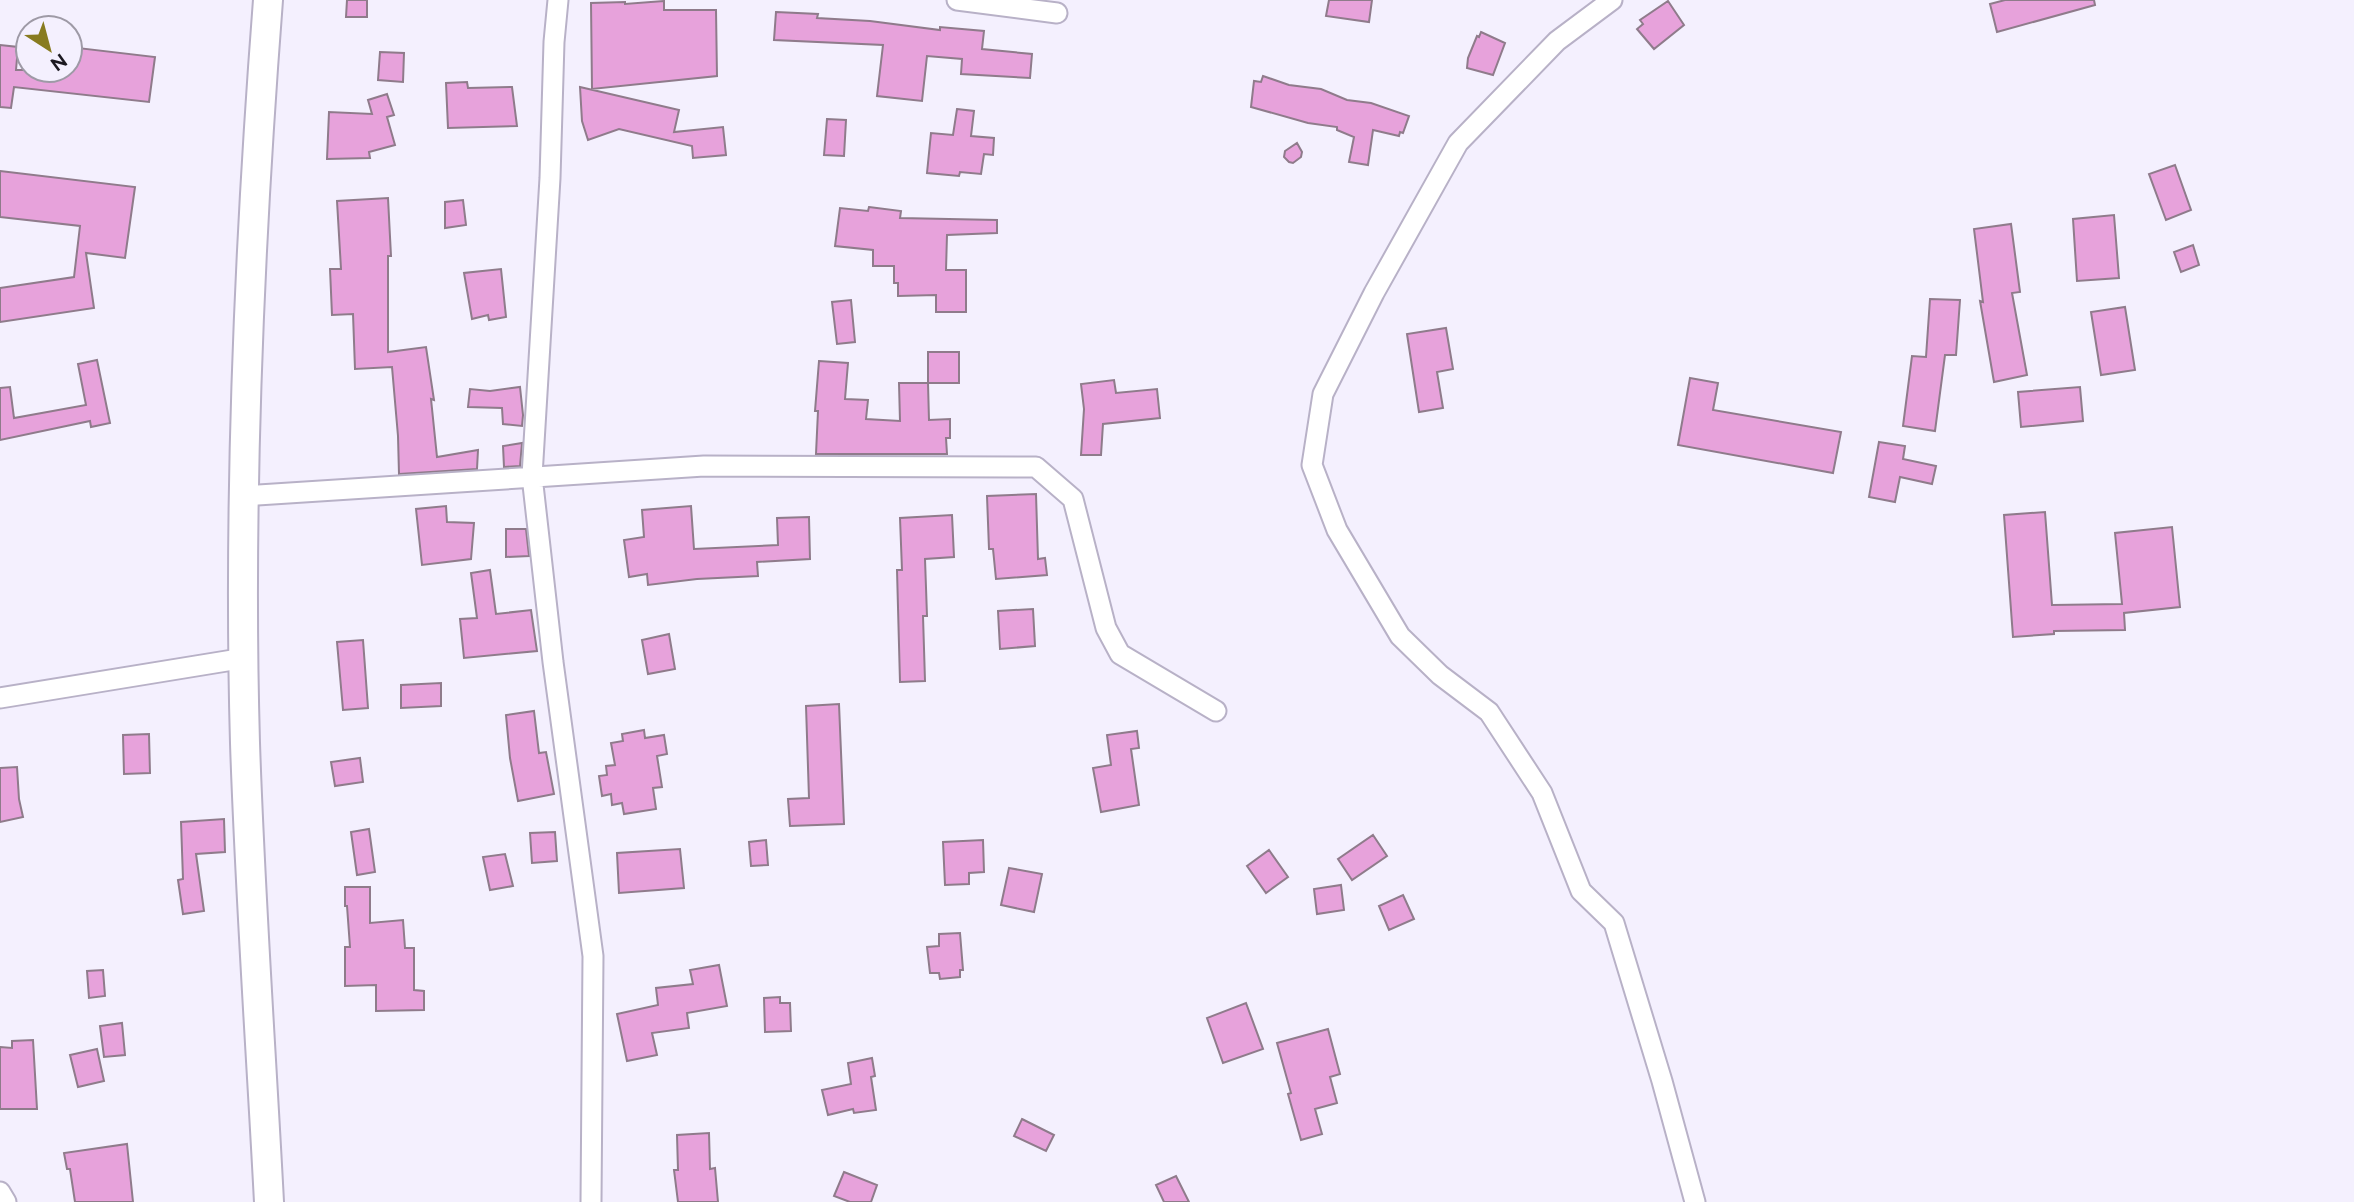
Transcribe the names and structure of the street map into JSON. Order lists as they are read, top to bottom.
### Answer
{
  "north": "bottom right"
}
